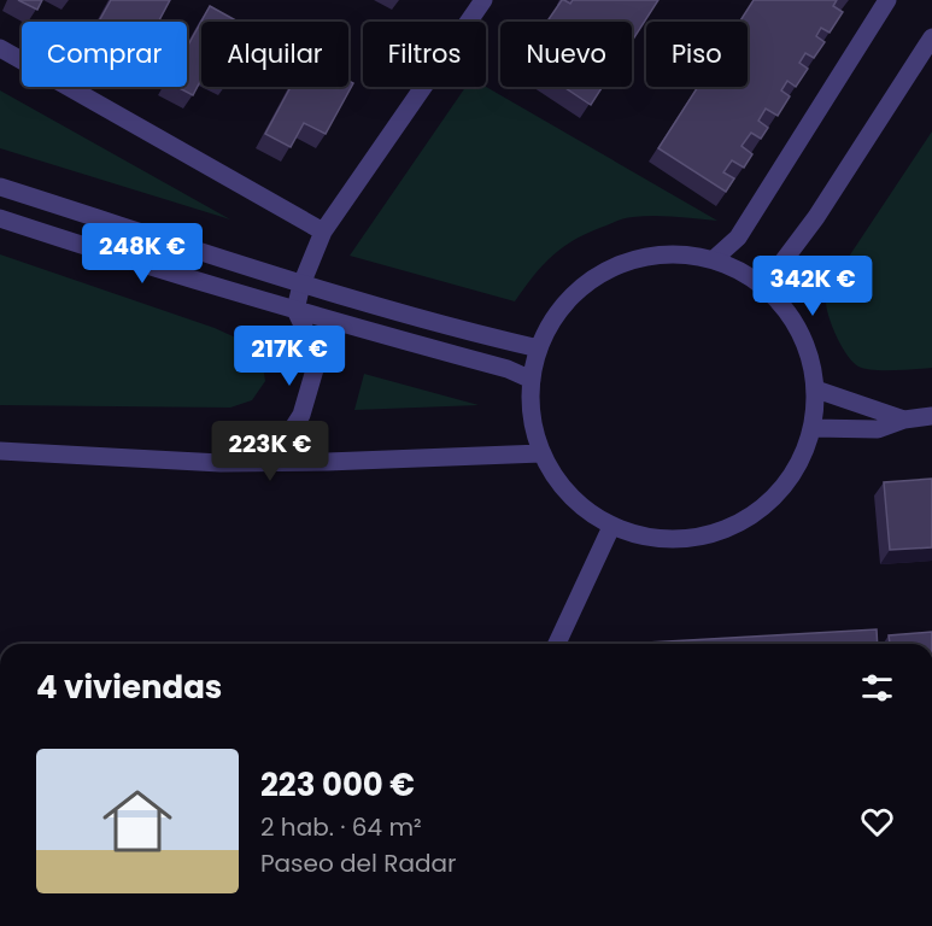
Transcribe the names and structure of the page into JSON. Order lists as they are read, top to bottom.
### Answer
{
  "page": {
    "chip": [
      "Comprar",
      "Alquilar",
      "Filtros",
      "Nuevo",
      "Piso"
    ],
    "price": [
      "248K €",
      "342K €",
      "217K €",
      "223K €"
    ],
    "heading": "4 viviendas",
    "list": [
      {
        "name": "223 000 €",
        "note": "2 hab. · 64 m² · Paseo del Radar"
      }
    ]
  }
}
